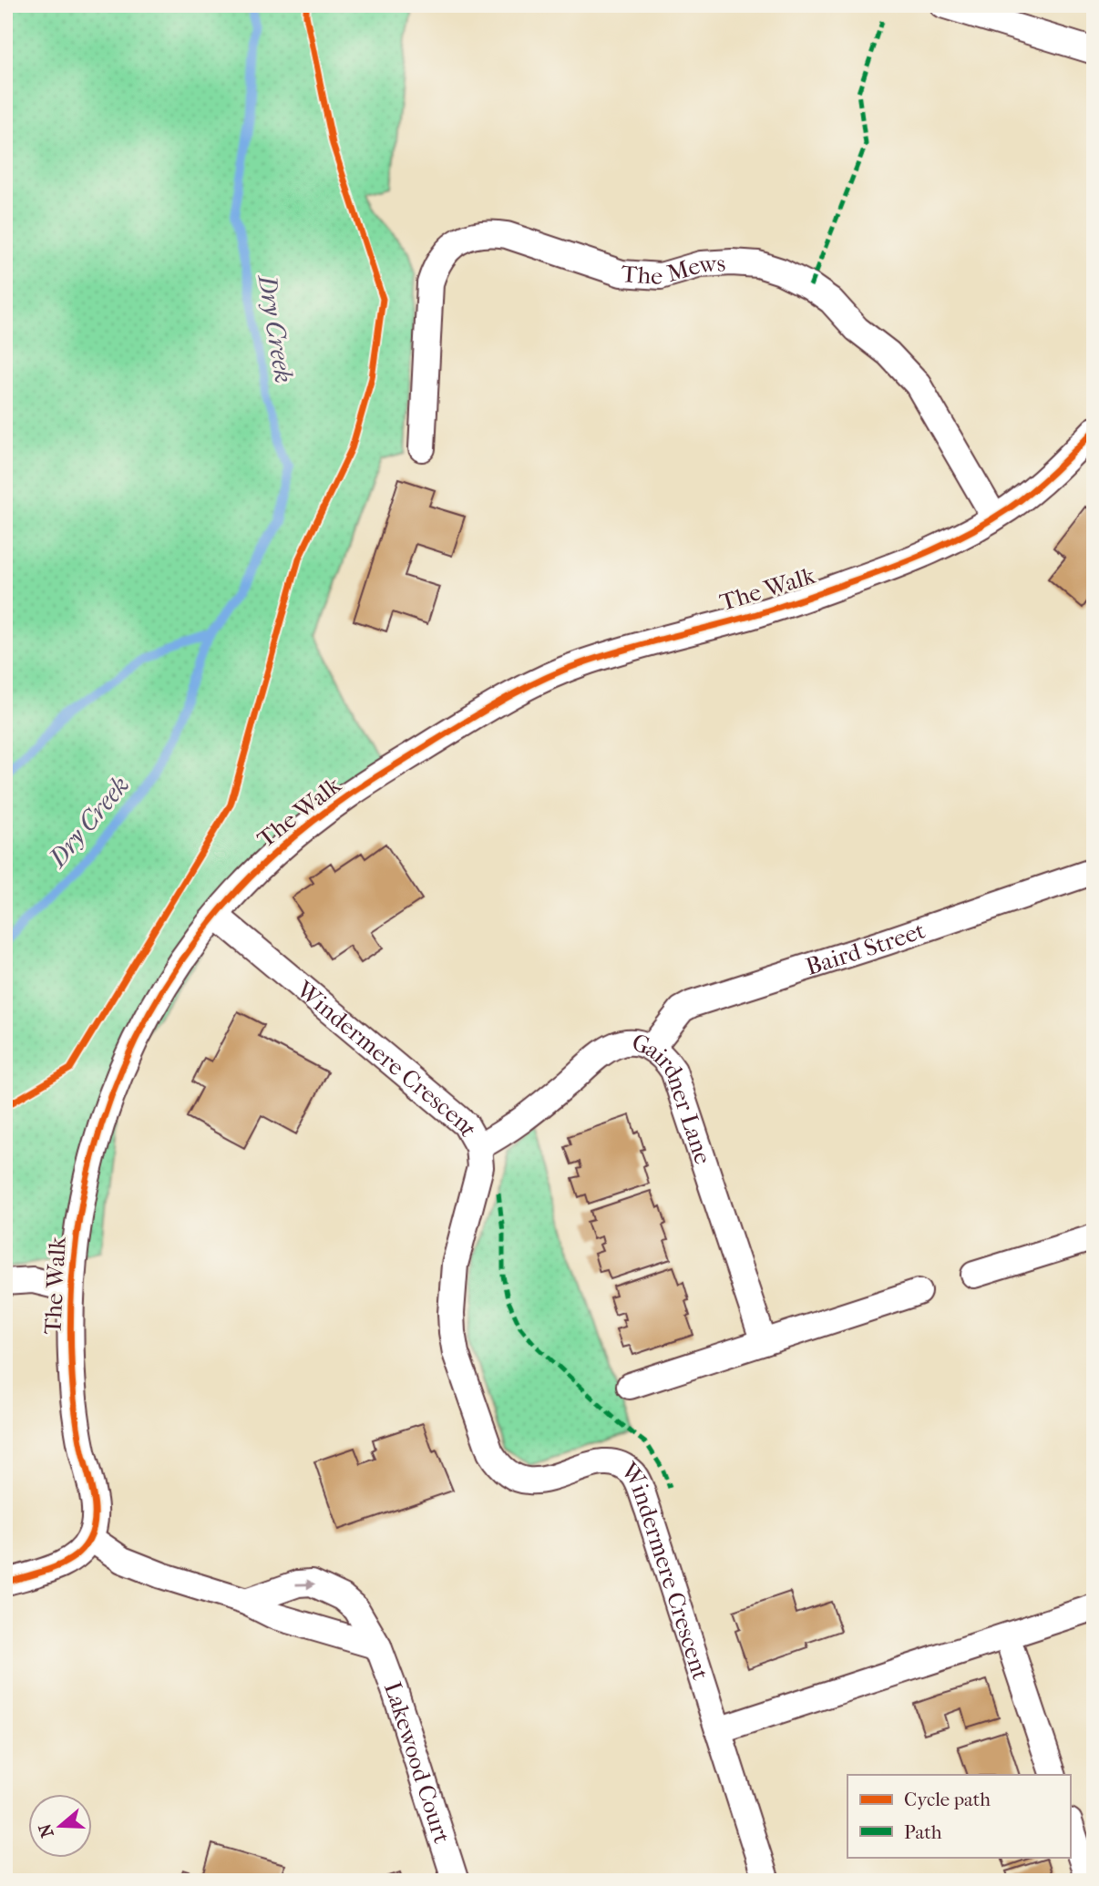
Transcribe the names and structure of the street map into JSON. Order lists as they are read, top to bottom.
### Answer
{
  "streets": {
    "street": [
      "The Mews",
      "The Walk",
      "Baird Street",
      "Windermere Crescent",
      "Gairdner Lane",
      "Lakewood Court"
    ]
  },
  "crossings": [
    ["The Mews", "The Walk"],
    ["The Walk", "Windermere Crescent"],
    ["Baird Street", "Gairdner Lane"],
    ["Windermere Crescent", "Gairdner Lane"]
  ],
  "water": ["Dry Creek"],
  "legend": ["Cycle path", "Path"],
  "north": "left"
}
